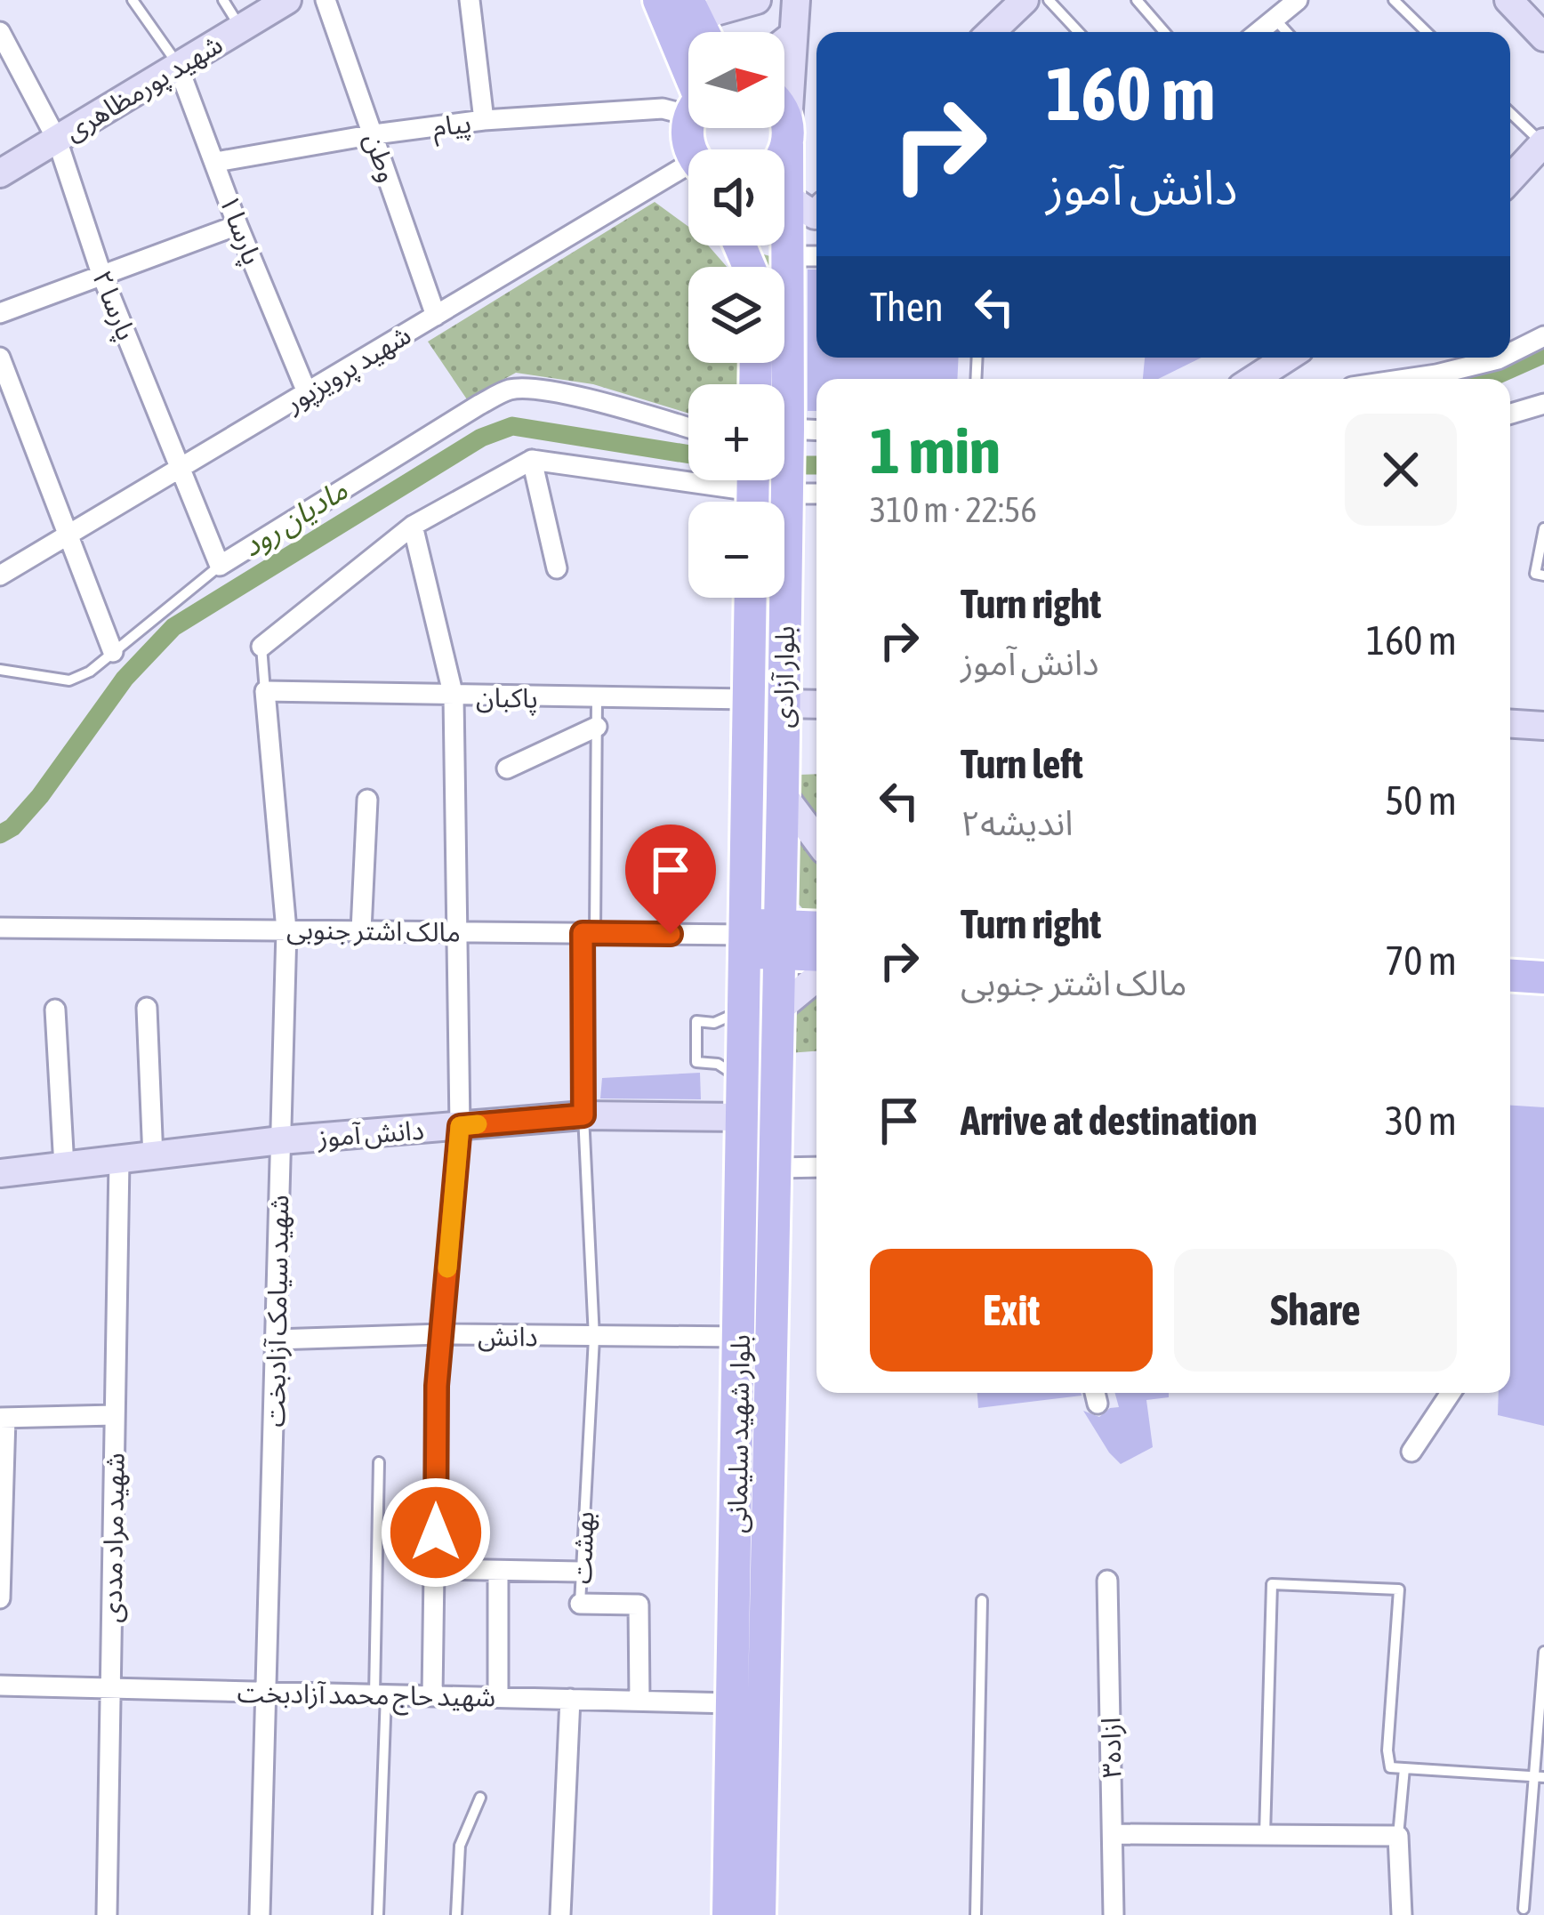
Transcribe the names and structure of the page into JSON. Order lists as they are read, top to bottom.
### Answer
{
  "streets": {
    "main road": [
      "شهید پورمظاهری",
      "بلوار آزادی",
      "دانش آموز",
      "بلوار شهید سلیمانی"
    ],
    "street": [
      "پیام",
      "وطن",
      "پارسا ۱",
      "پارسا ۲",
      "شهید پرویزپور",
      "پاکبان",
      "مالک اشتر جنوبی",
      "شهید سیامک آزادبخت",
      "دانش",
      "شهید مراد مددی",
      "بهشت",
      "شهید حاج محمد آزادبخت",
      "ازاده۳"
    ]
  },
  "crossings": [
    ["شهید پورمظاهری", "پارسا ۱"],
    ["شهید پورمظاهری", "پارسا ۲"],
    ["پیام", "وطن"],
    ["پیام", "پارسا ۱"],
    ["وطن", "شهید پرویزپور"],
    ["پارسا ۱", "شهید پرویزپور"],
    ["پارسا ۲", "شهید پرویزپور"],
    ["بلوار آزادی", "پاکبان"],
    ["بلوار آزادی", "مالک اشتر جنوبی"],
    ["بلوار آزادی", "بلوار شهید سلیمانی"],
    ["پاکبان", "شهید سیامک آزادبخت"],
    ["پاکبان", "بهشت"],
    ["مالک اشتر جنوبی", "شهید سیامک آزادبخت"],
    ["مالک اشتر جنوبی", "بلوار شهید سلیمانی"],
    ["مالک اشتر جنوبی", "بهشت"],
    ["دانش آموز", "شهید سیامک آزادبخت"],
    ["دانش آموز", "بلوار شهید سلیمانی"],
    ["دانش آموز", "شهید مراد مددی"],
    ["دانش آموز", "بهشت"],
    ["شهید سیامک آزادبخت", "دانش"],
    ["شهید سیامک آزادبخت", "شهید حاج محمد آزادبخت"],
    ["دانش", "بلوار شهید سلیمانی"],
    ["دانش", "بهشت"],
    ["بلوار شهید سلیمانی", "شهید حاج محمد آزادبخت"],
    ["شهید مراد مددی", "شهید حاج محمد آزادبخت"],
    ["بهشت", "شهید حاج محمد آزادبخت"]
  ],
  "water": ["مادیان رود"],
  "north": "right",
  "page": {
    "map_buttons": ["+", "−"],
    "turn": ["160 m", "دانش آموز"],
    "then": "Then",
    "heading": ["1 min", "310 m · 22:56"],
    "list": [
      {
        "name": "Turn right",
        "note": "دانش آموز",
        "value": "160 m"
      },
      {
        "name": "Turn left",
        "note": "اندیشه۲",
        "value": "50 m"
      },
      {
        "name": "Turn right",
        "note": "مالک اشتر جنوبی",
        "value": "70 m"
      },
      {
        "name": "Arrive at destination",
        "value": "30 m"
      }
    ],
    "buttons": ["Exit", "Share"]
  }
}
